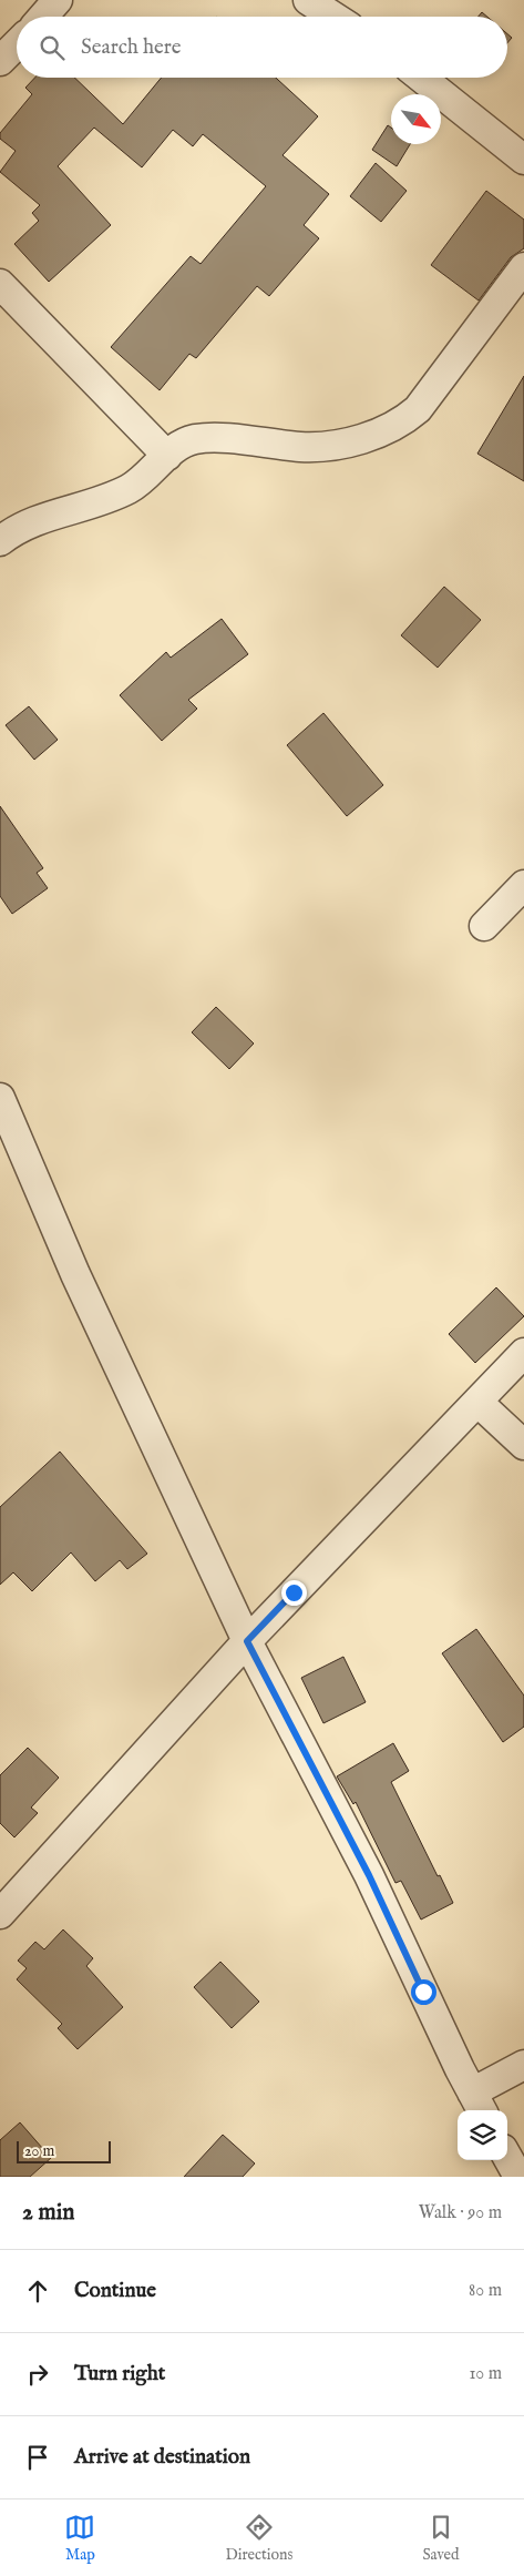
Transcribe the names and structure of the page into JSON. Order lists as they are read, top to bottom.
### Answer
{
  "scale_bar": "20 m",
  "north": "bottom right",
  "page": {
    "search": "Search here",
    "scale": "20 m",
    "heading": ["2 min", "Walk · 90 m"],
    "list": [
      ["Continue", "80 m"],
      ["Turn right", "10 m"],
      "Arrive at destination"
    ],
    "nav": ["Map", "Directions", "Saved"]
  }
}
